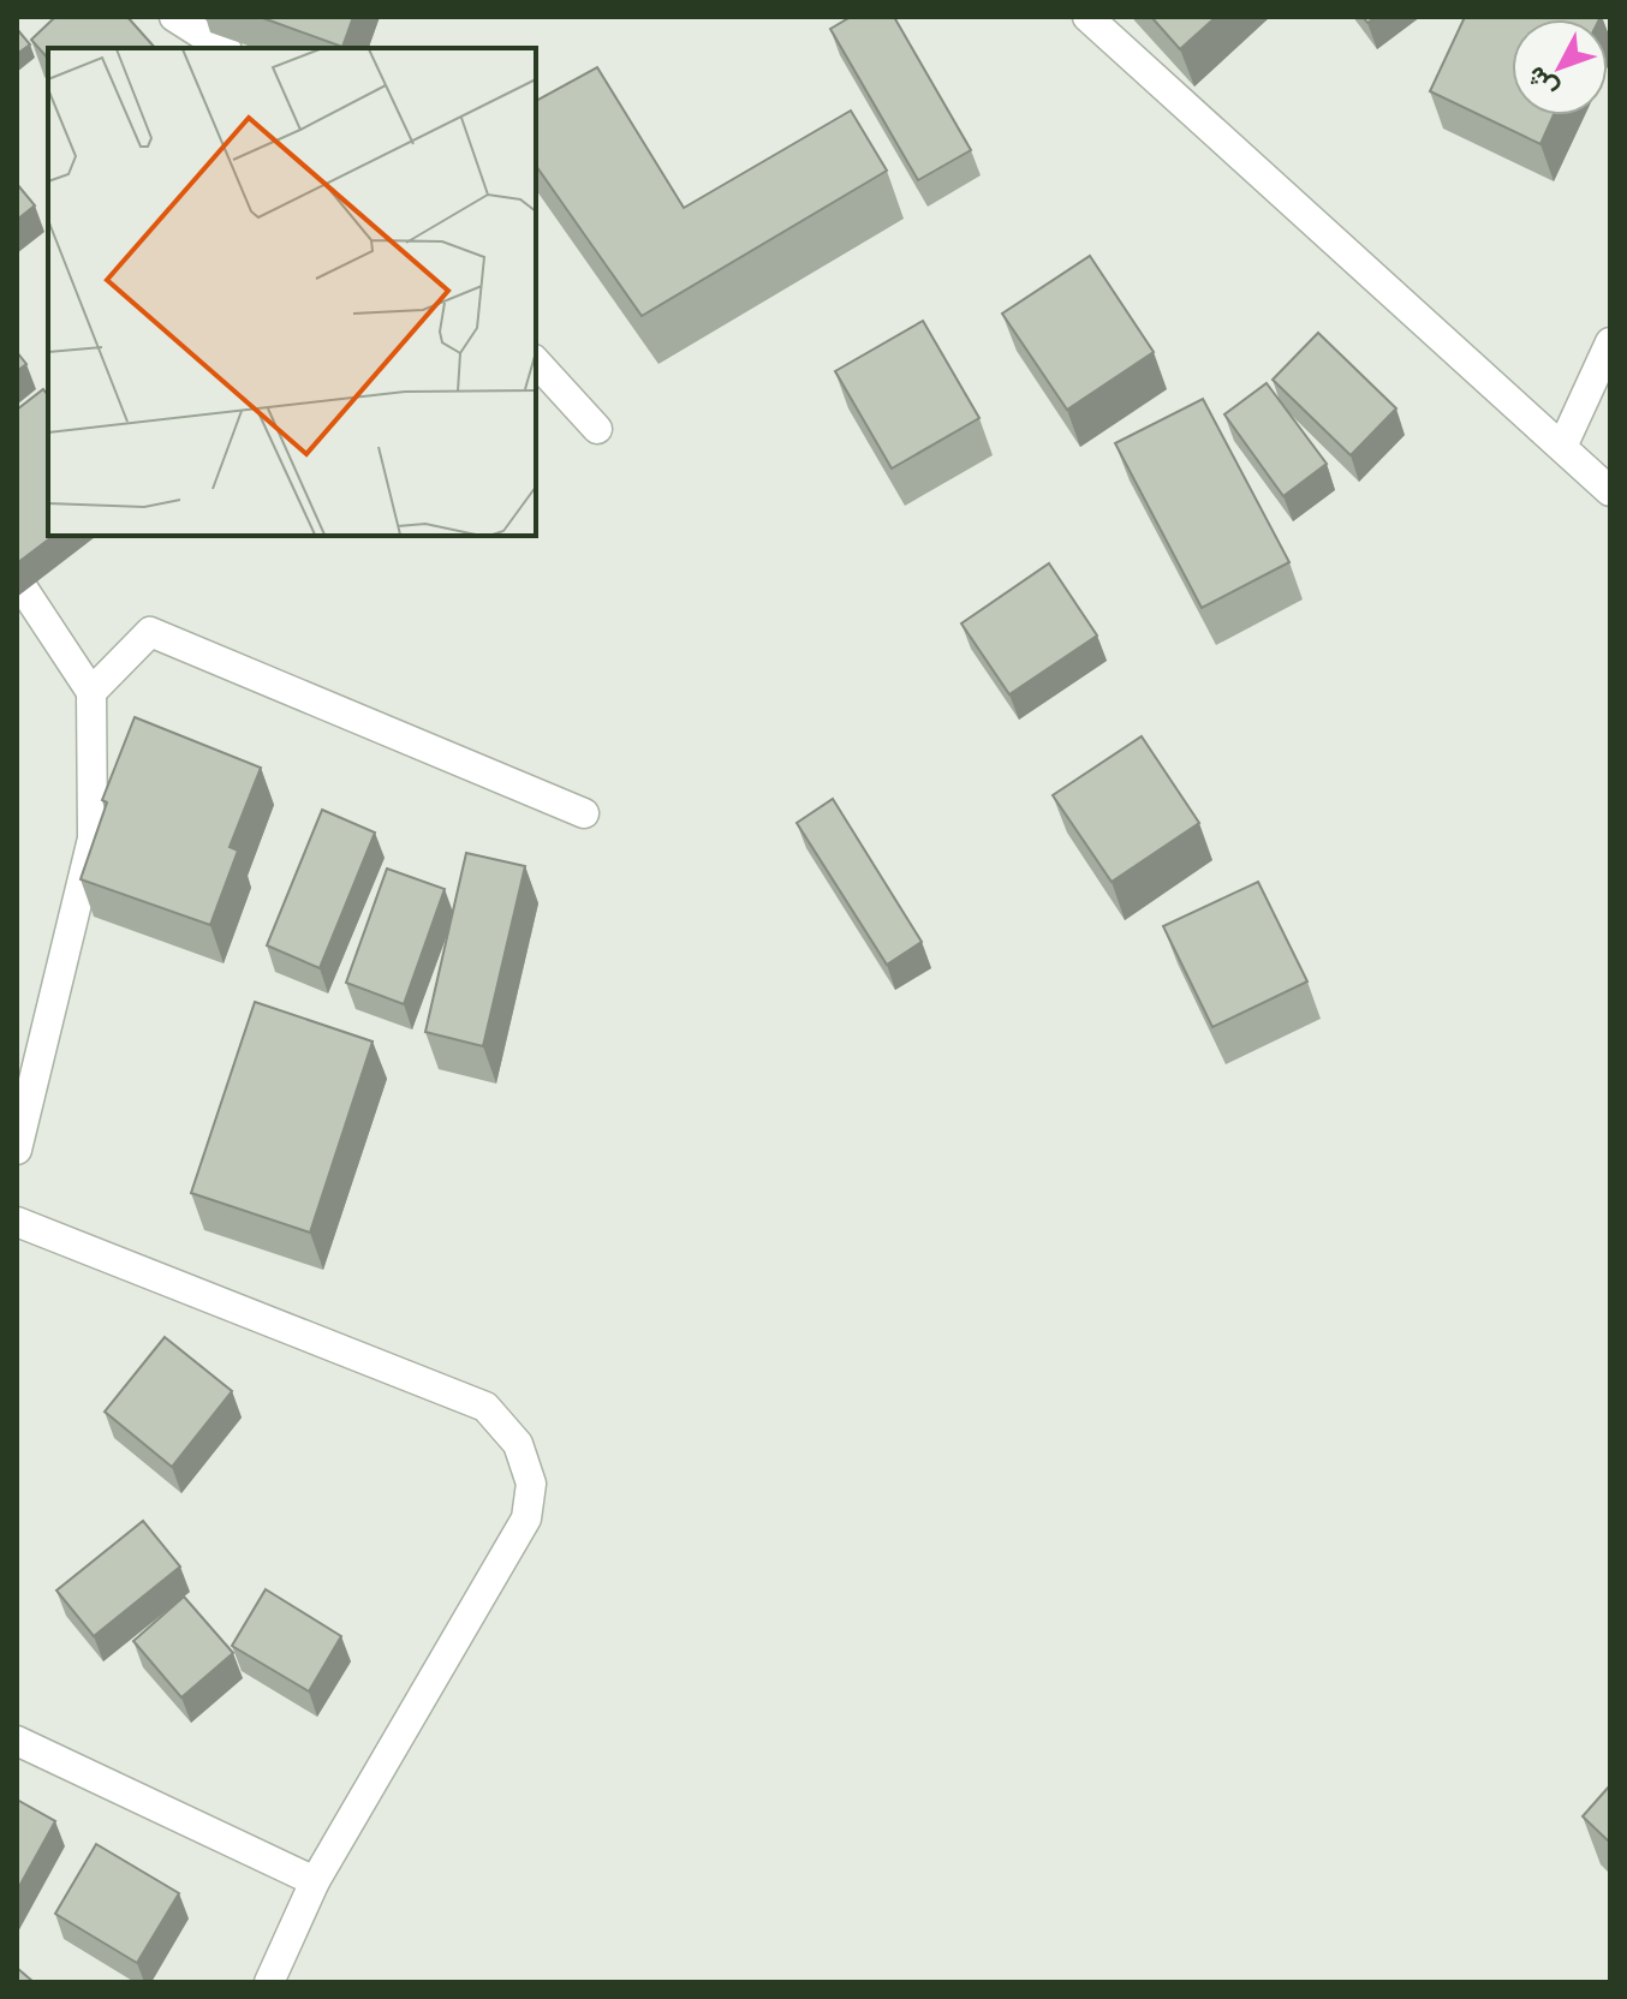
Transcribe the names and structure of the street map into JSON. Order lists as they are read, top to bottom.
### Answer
{
  "north": "bottom left"
}
